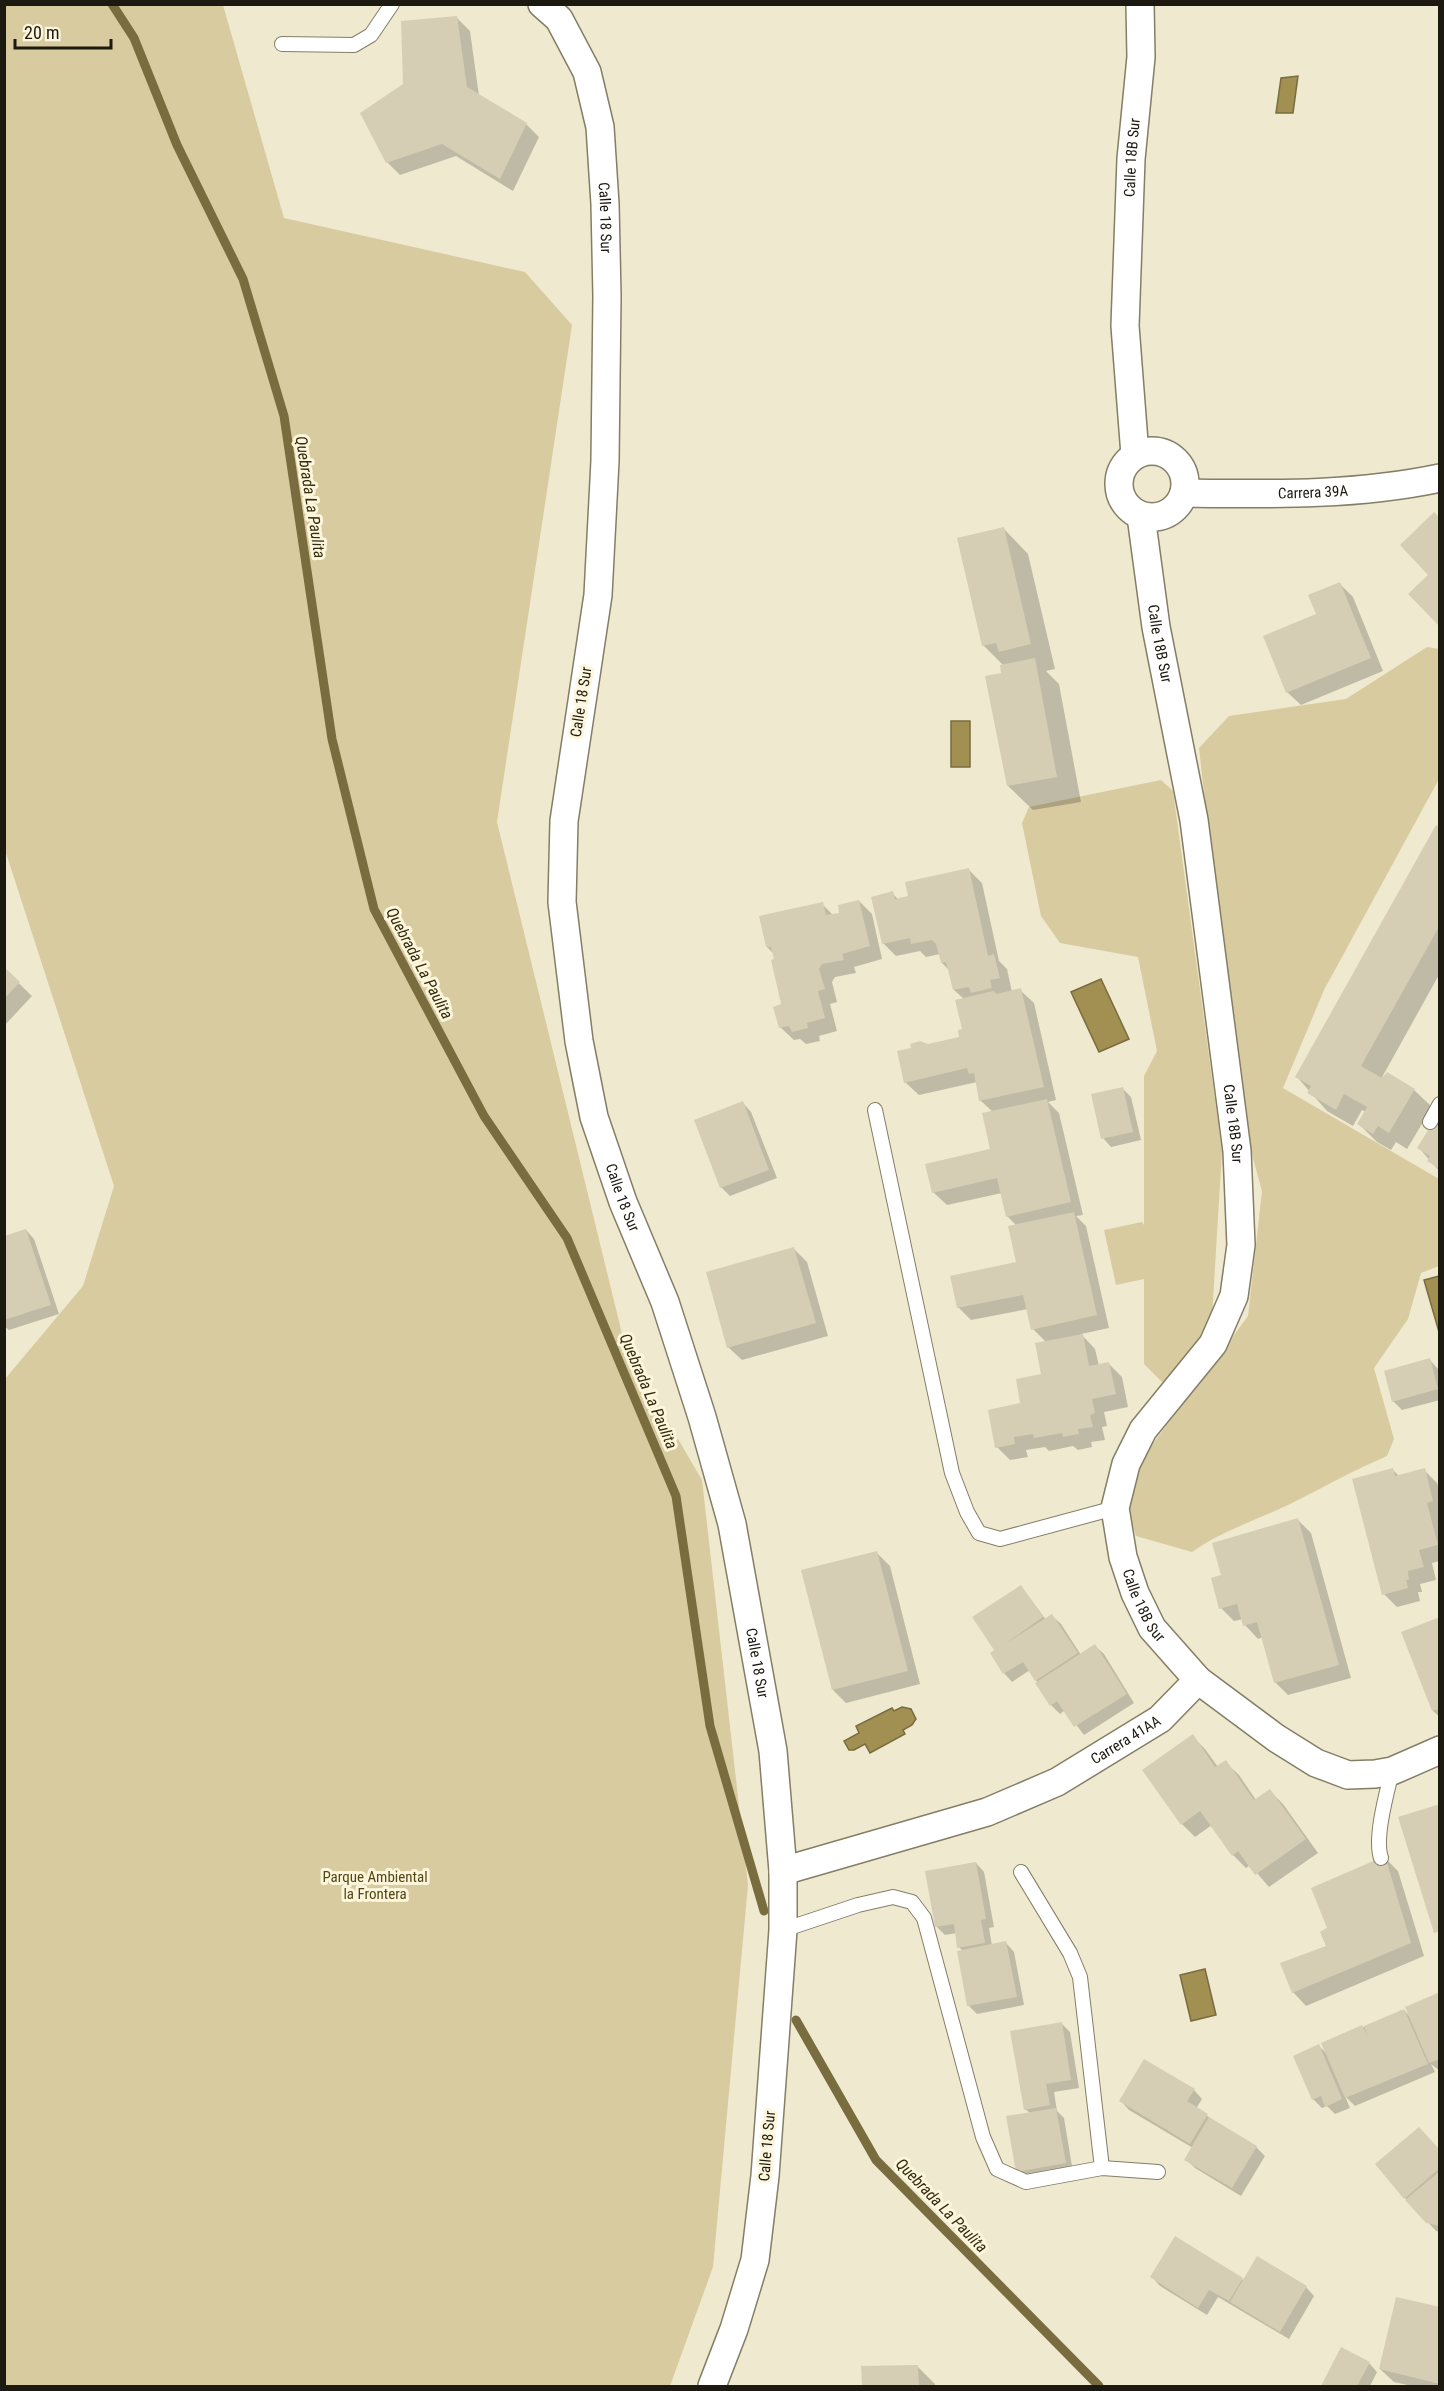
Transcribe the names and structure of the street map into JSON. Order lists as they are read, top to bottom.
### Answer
{
  "streets": {
    "street": [
      "Calle 18B Sur",
      "Calle 18 Sur",
      "Carrera 39A",
      "Carrera 41AA"
    ]
  },
  "crossings": [
    ["Calle 18B Sur", "Carrera 39A"],
    ["Calle 18B Sur", "Carrera 41AA"],
    ["Calle 18 Sur", "Carrera 41AA"]
  ],
  "water": ["Quebrada La Paulita"],
  "parks": ["Parque Ambiental la Frontera"],
  "scale_bar": "20 m"
}
